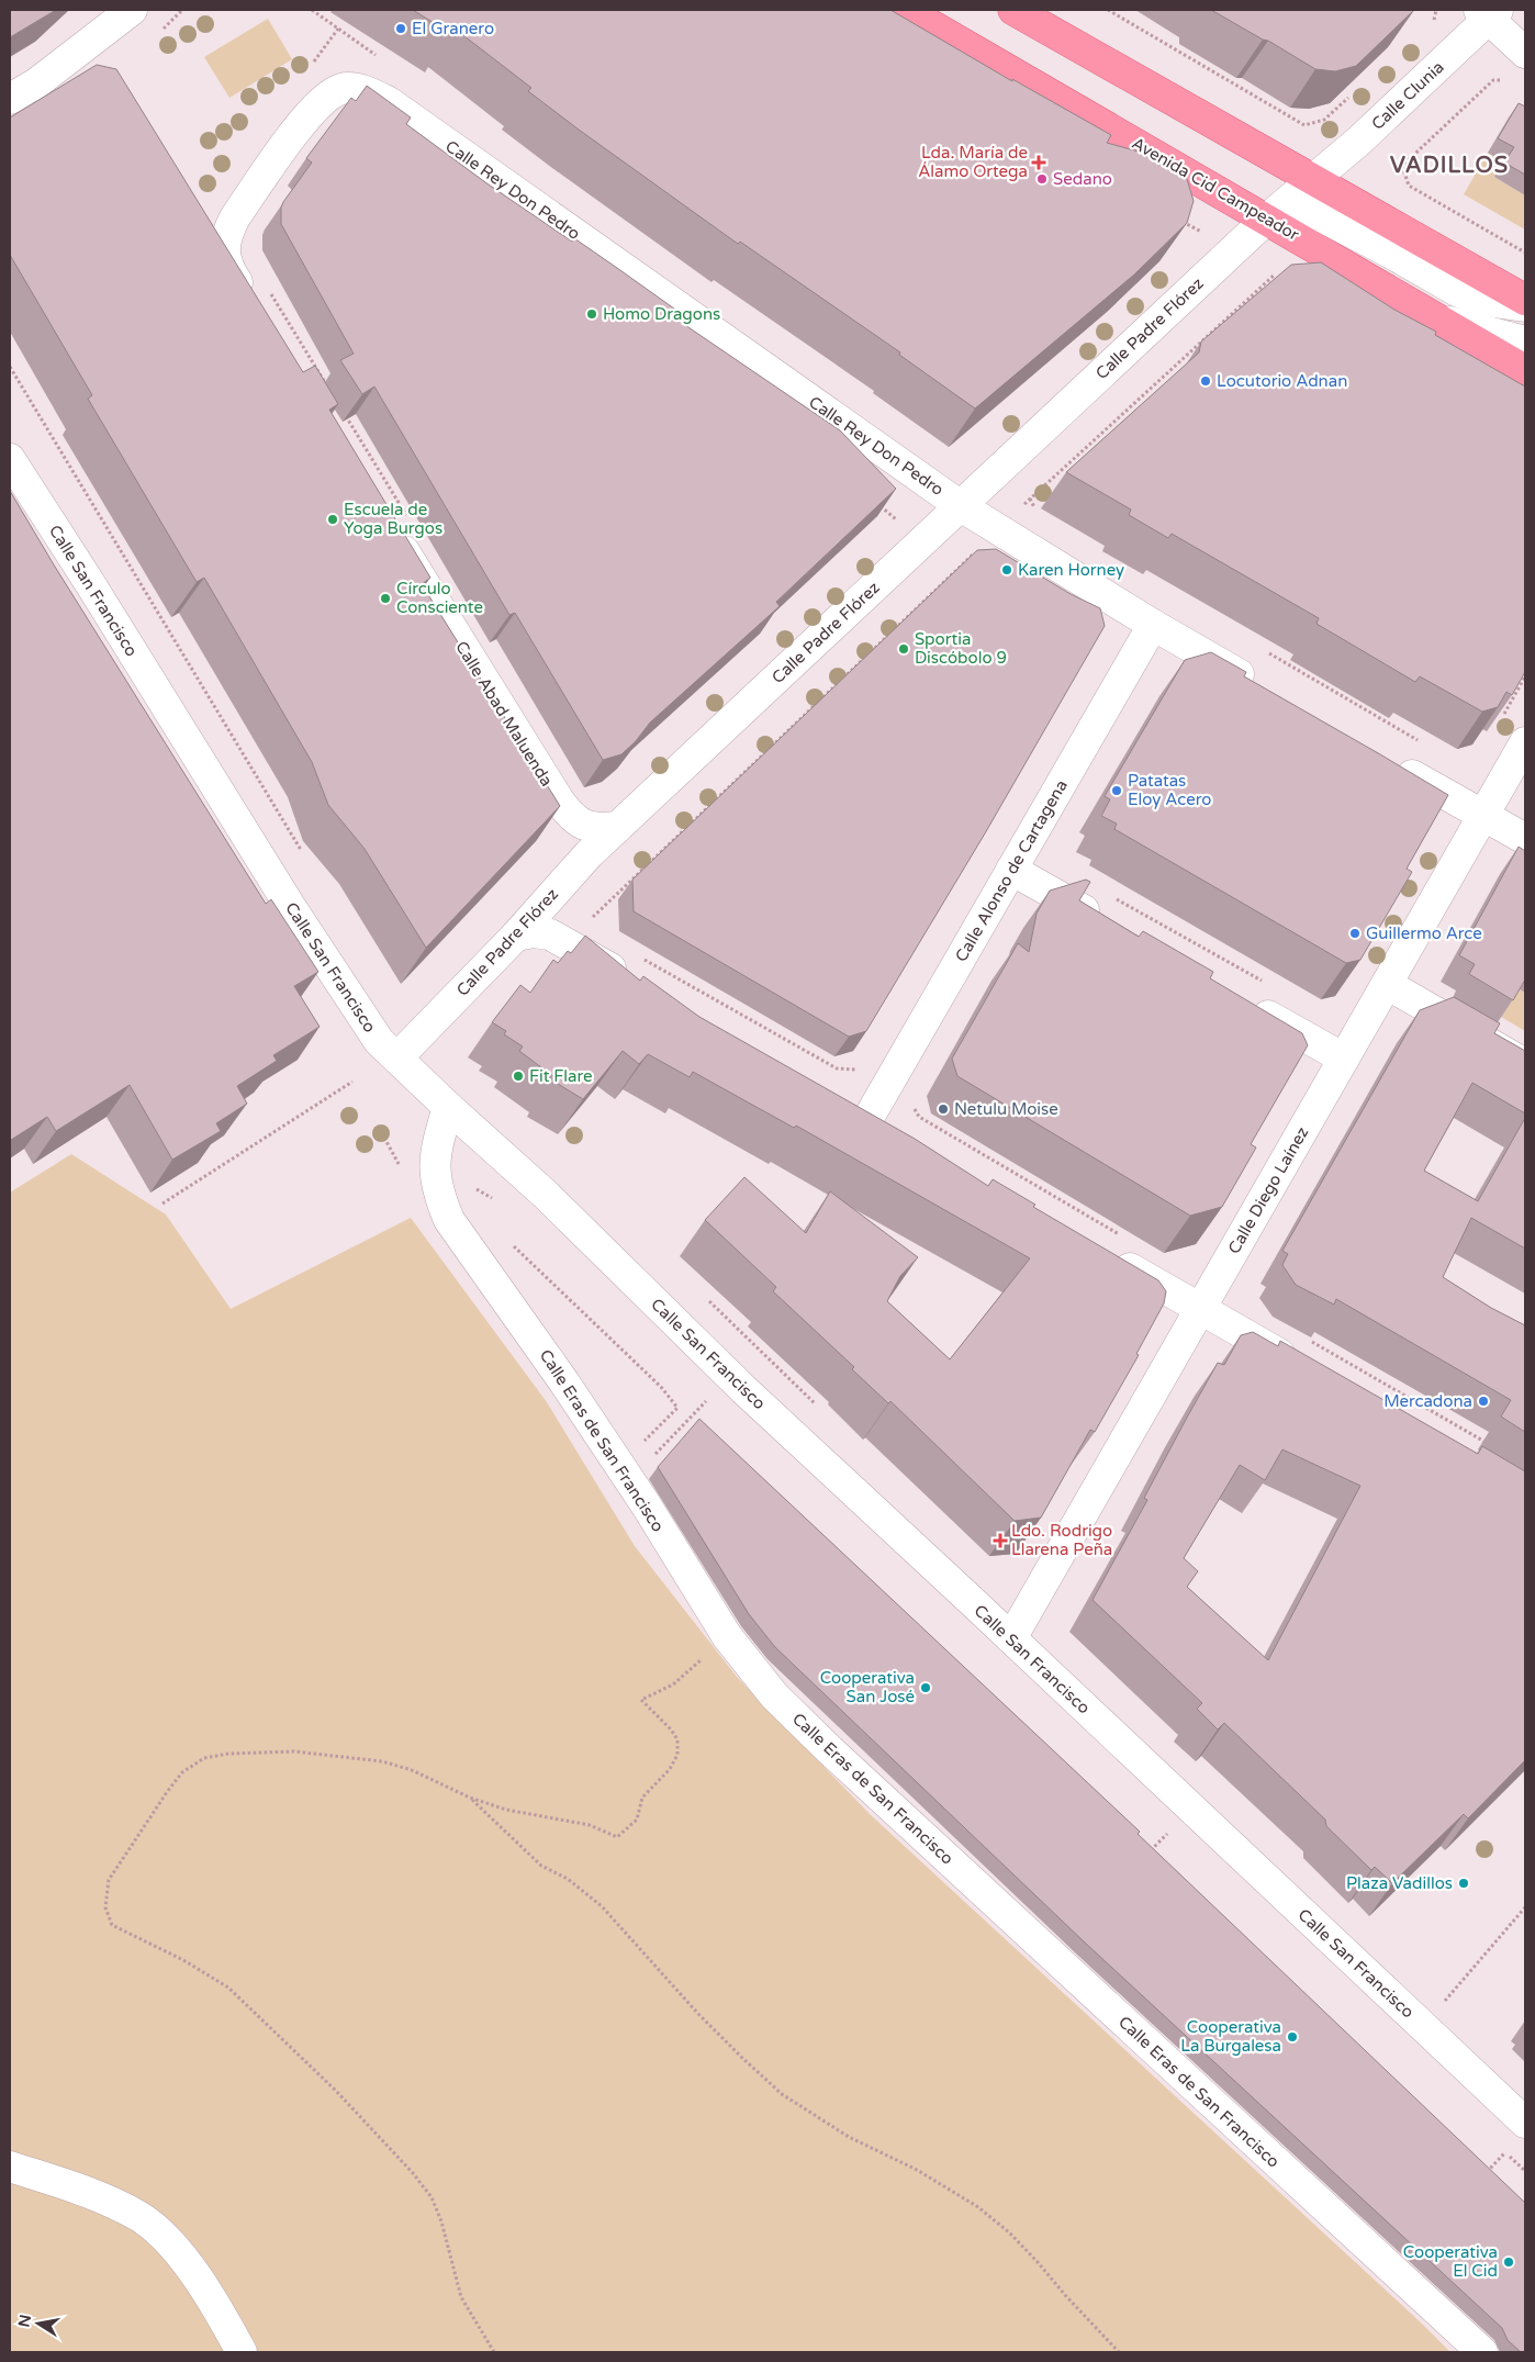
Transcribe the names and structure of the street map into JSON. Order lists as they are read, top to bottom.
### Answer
{
  "streets": {
    "main road": ["Avenida Cid Campeador"],
    "street": [
      "Calle Clunia",
      "Calle Rey Don Pedro",
      "Calle Padre Flórez",
      "Calle San Francisco",
      "Calle Abad Maluenda",
      "Calle Alonso de Cartagena",
      "Calle Diego Laínez",
      "Calle Eras de San Francisco"
    ]
  },
  "crossings": [
    ["Calle Clunia", "Calle Padre Flórez"],
    ["Avenida Cid Campeador", "Calle Padre Flórez"],
    ["Calle Rey Don Pedro", "Calle Padre Flórez"],
    ["Calle Rey Don Pedro", "Calle Alonso de Cartagena"],
    ["Calle Padre Flórez", "Calle San Francisco"],
    ["Calle Padre Flórez", "Calle Abad Maluenda"],
    ["Calle San Francisco", "Calle Diego Laínez"],
    ["Calle San Francisco", "Calle Eras de San Francisco"]
  ],
  "districts": ["VADILLOS"],
  "places": {
    "other": [
      "El Granero",
      "Sedano",
      "Homo Dragons",
      "Locutorio Adnan",
      "Escuela de Yoga Burgos",
      "Karen Horney",
      "Círculo Consciente",
      "Sportia Discóbolo 9",
      "Patatas Eloy Acero",
      "Guillermo Arce",
      "Fit Flare",
      "Netulu Moise",
      "Mercadona",
      "Cooperativa San José",
      "Plaza Vadillos",
      "Cooperativa La Burgalesa",
      "Cooperativa El Cid"
    ],
    "health": ["Lda. María de Álamo Ortega", "Ldo. Rodrigo Llarena Peña"]
  },
  "north": "left"
}
